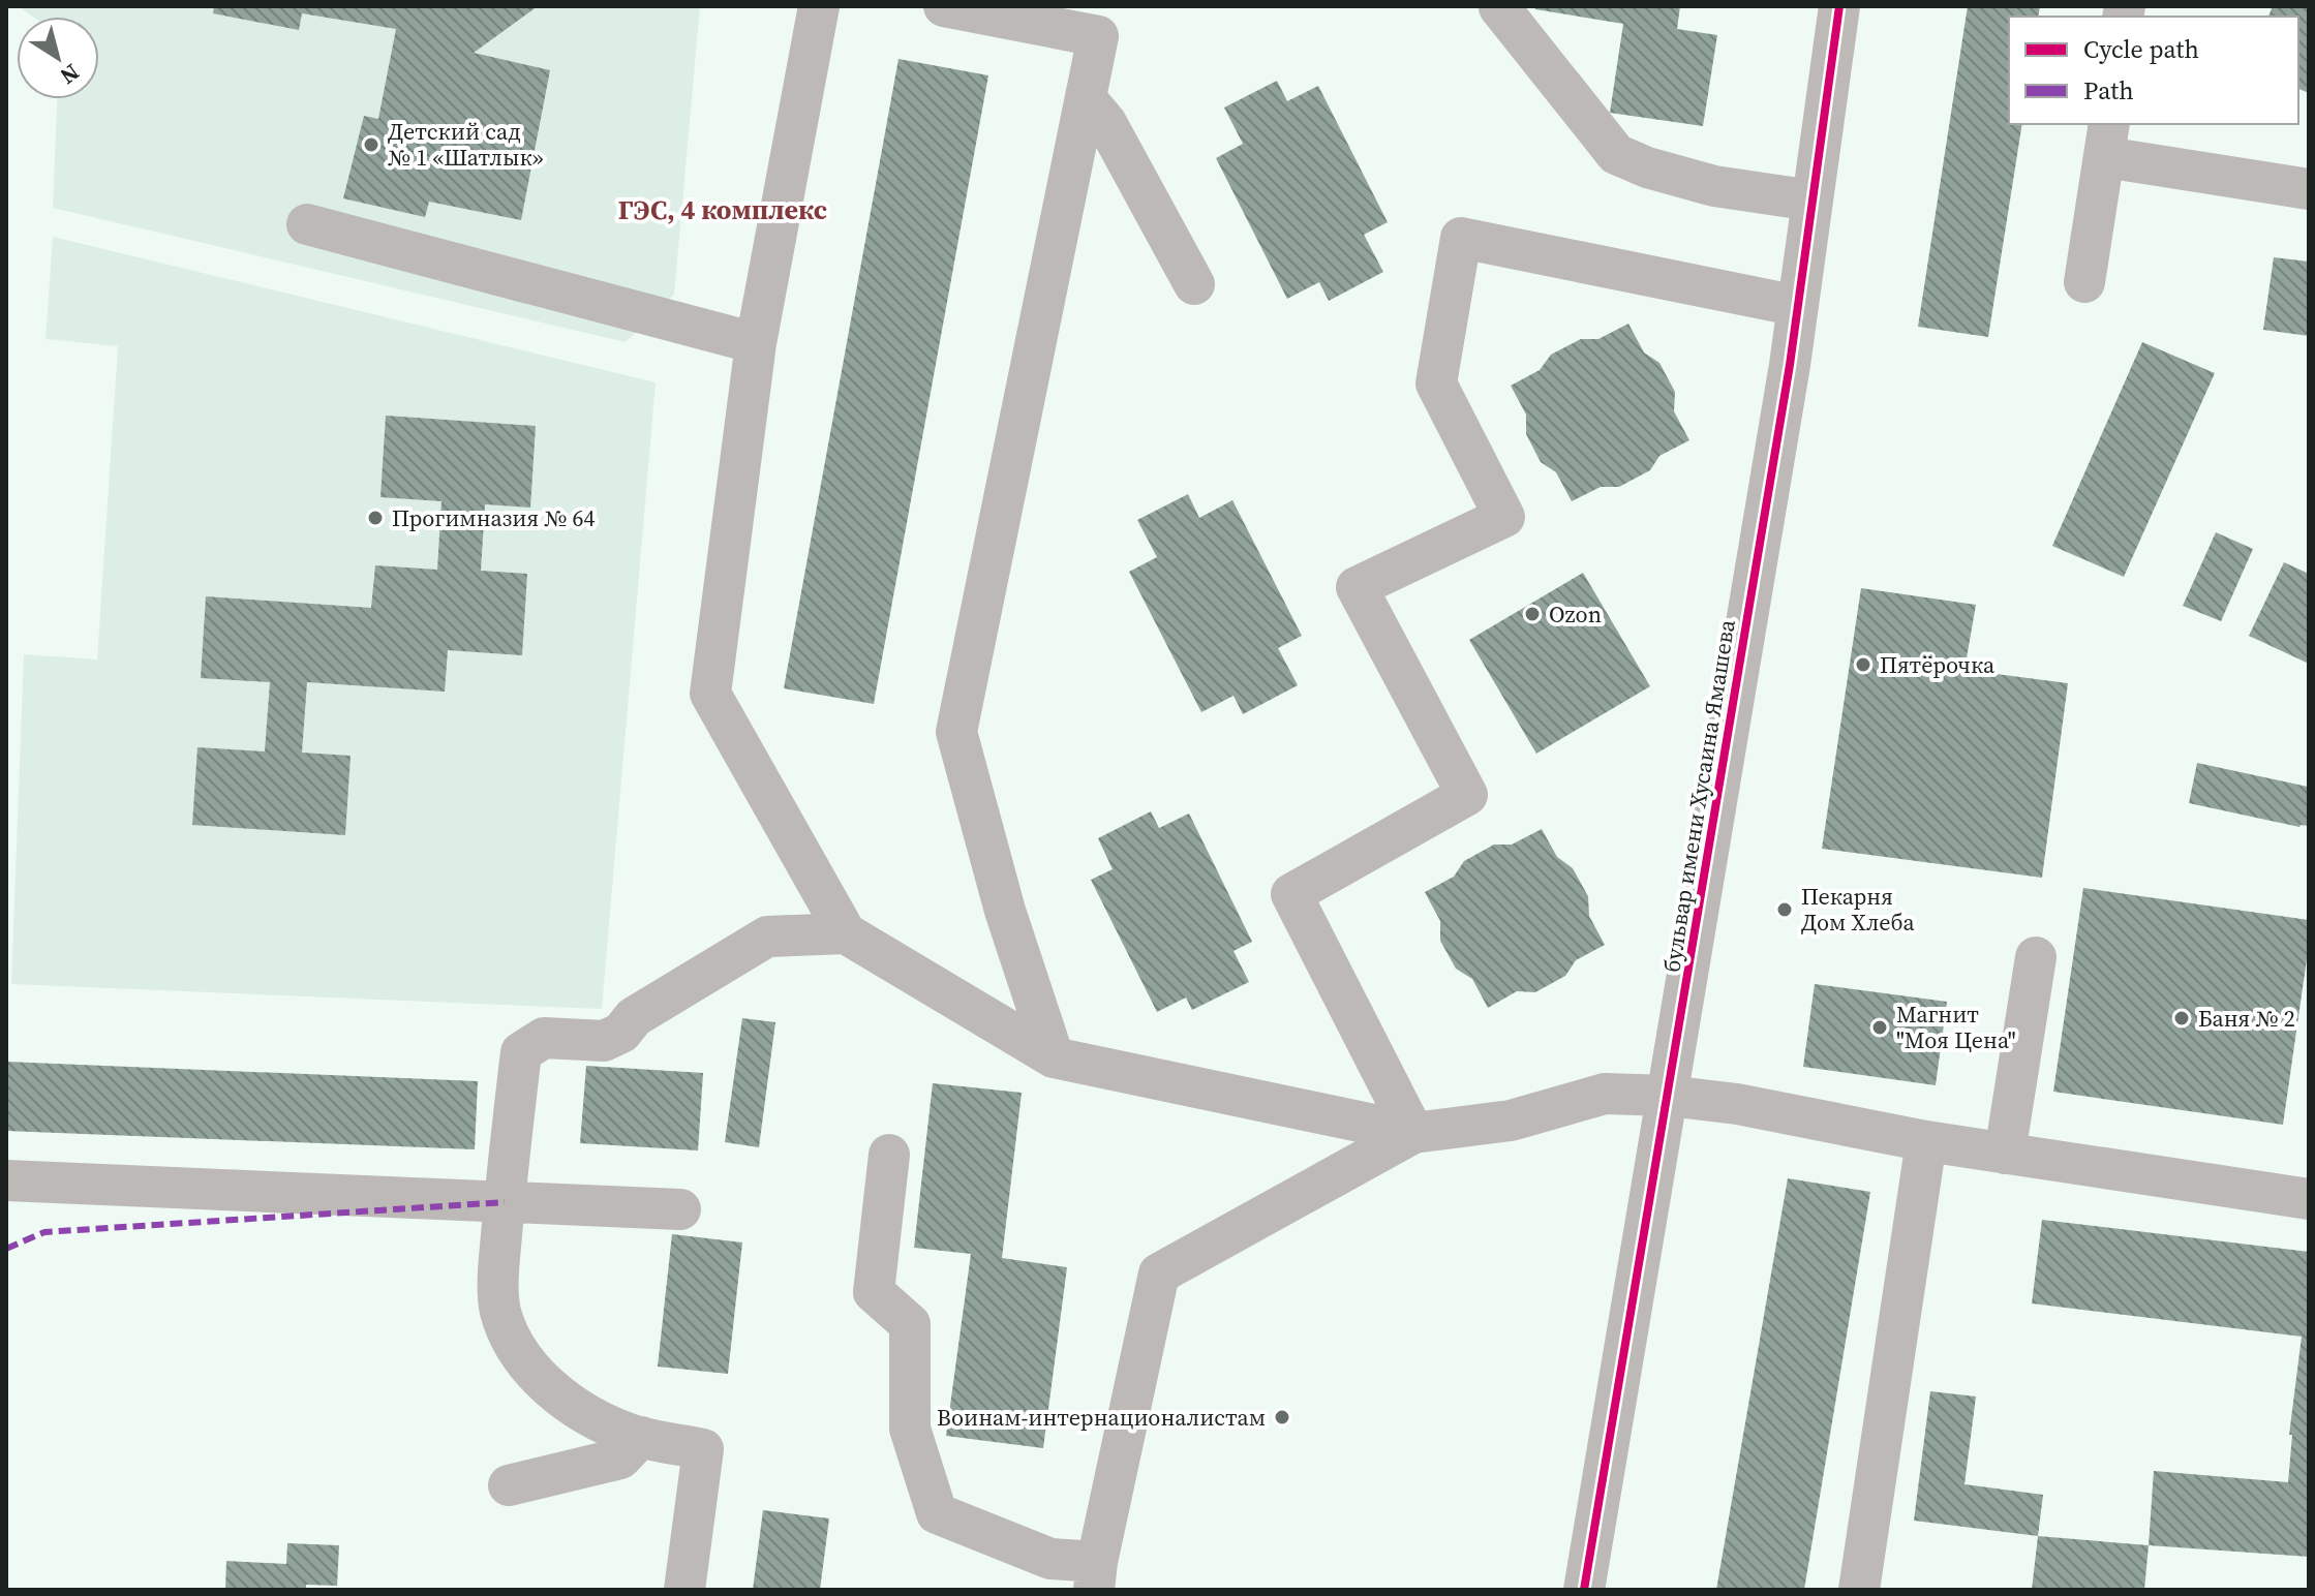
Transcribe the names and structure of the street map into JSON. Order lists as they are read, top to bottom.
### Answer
{
  "streets": {
    "street": ["бульвар имени Хусаина Ямашева"]
  },
  "districts": ["ГЭС, 4 комплекс"],
  "places": [
    "Детский сад № 1 «Шатлык»",
    "Прогимназия № 64",
    "Ozon",
    "Пятёрочка",
    "Пекарня Дом Хлеба",
    "Баня № 2",
    "Магнит \"Моя Цена\"",
    "Воинам-интернационалистам"
  ],
  "legend": ["Cycle path", "Path"],
  "north": "bottom right"
}
